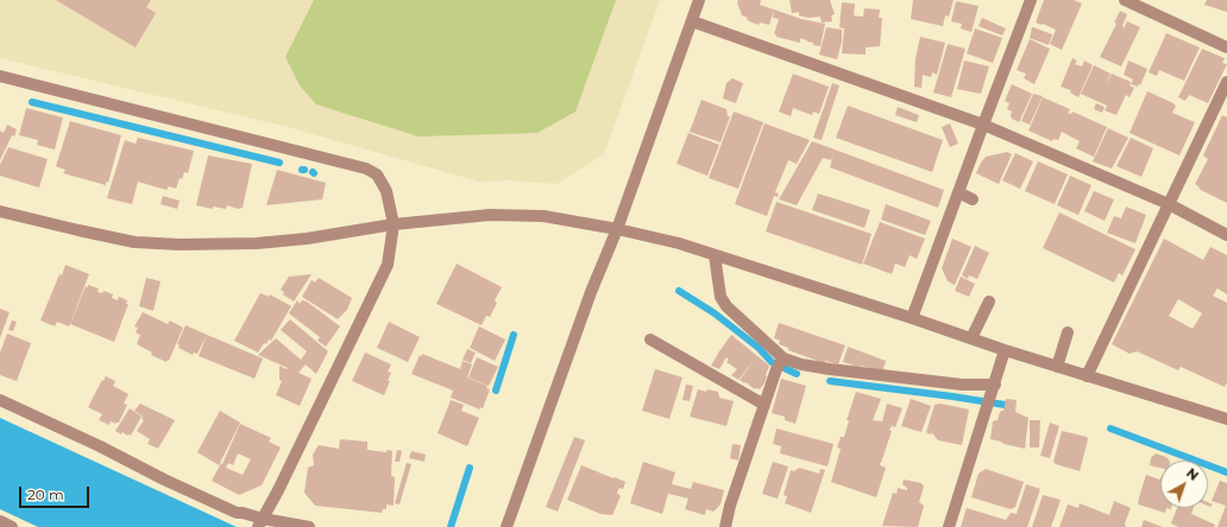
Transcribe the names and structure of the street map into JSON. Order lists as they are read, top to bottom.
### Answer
{
  "scale_bar": "20 m",
  "north": "top right"
}
